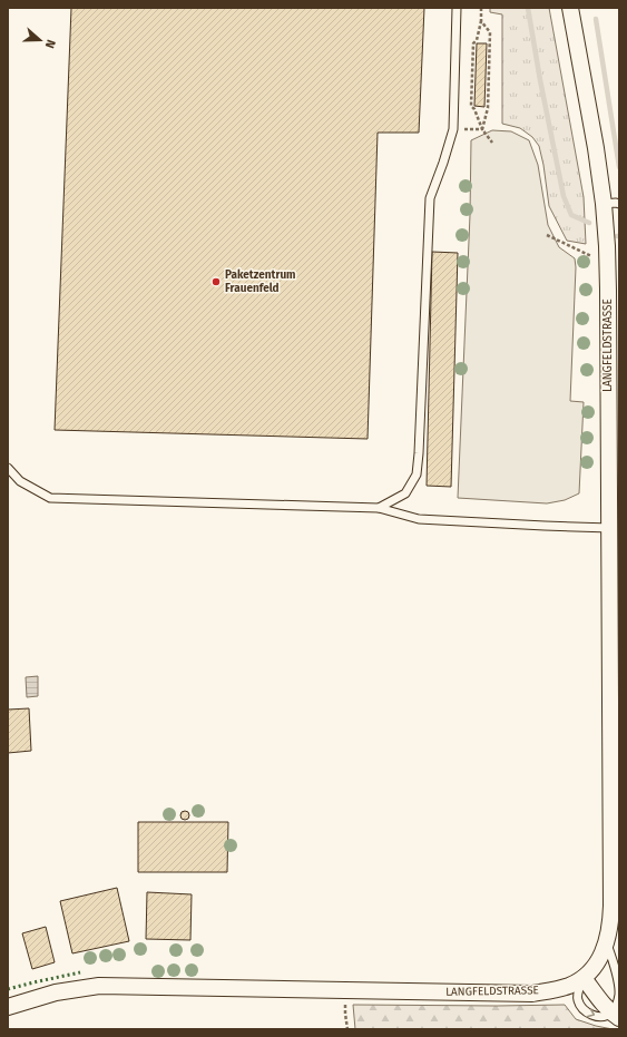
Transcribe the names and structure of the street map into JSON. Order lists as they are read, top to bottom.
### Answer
{
  "streets": {
    "street": ["LANGFELDSTRASSE"]
  },
  "places": ["Paketzentrum Frauenfeld"],
  "north": "right"
}
